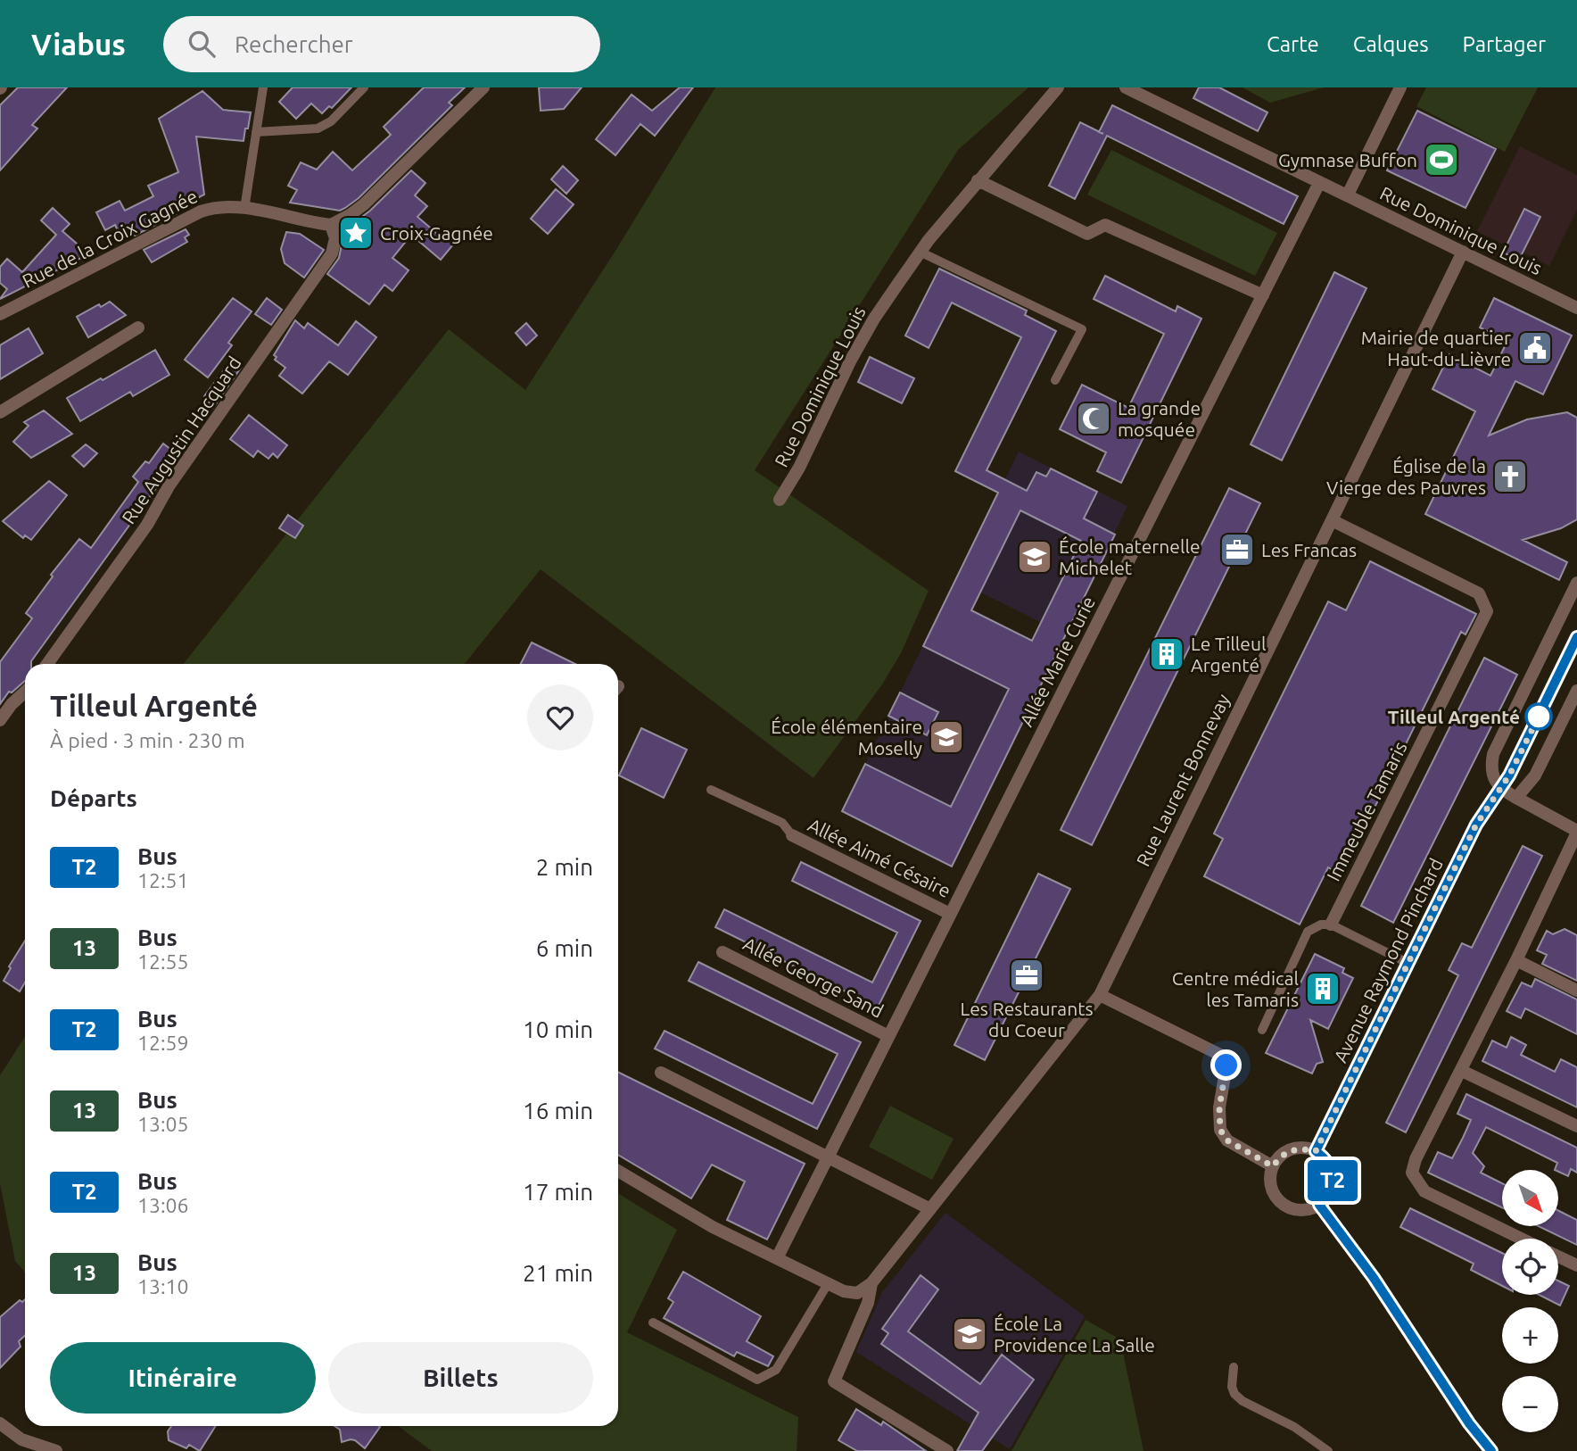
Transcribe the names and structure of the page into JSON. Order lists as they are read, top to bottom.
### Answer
{
  "streets": {
    "street": [
      "Rue Dominique Louis",
      "Rue de la Croix Gagnée",
      "Rue Augustin Hacquard",
      "Allée Marie Curie",
      "Rue Laurent Bonnevay",
      "Immeuble Tamaris",
      "Allée Aimé Césaire",
      "Avenue Raymond Pinchard",
      "Allée George Sand"
    ]
  },
  "crossings": [
    ["Rue Dominique Louis", "Allée Marie Curie"],
    ["Rue Dominique Louis", "Rue Laurent Bonnevay"],
    ["Rue de la Croix Gagnée", "Rue Augustin Hacquard"],
    ["Allée Marie Curie", "Allée Aimé Césaire"],
    ["Allée Marie Curie", "Allée George Sand"],
    ["Rue Laurent Bonnevay", "Immeuble Tamaris"]
  ],
  "places": {
    "sports": ["Gymnase Buffon"],
    "place": ["Croix-Gagnée"],
    "public building": ["Mairie de quartier Haut-du-Lièvre"],
    "mosque": ["La grande mosquée"],
    "church": ["Église de la Vierge des Pauvres"],
    "office": ["Les Francas", "Les Restaurants du Coeur"],
    "school or university": ["École maternelle Michelet", "École élémentaire Moselly", "École La Providence La Salle"],
    "building": ["Le Tilleul Argenté", "Centre médical les Tamaris"],
    "other": ["Tilleul Argenté"]
  },
  "lines": ["bus line T2"],
  "north": "bottom right",
  "page": {
    "header": "Viabus",
    "search": "Rechercher",
    "nav": ["Carte", "Calques", "Partager"],
    "on_map": "T2",
    "heading": [
      ["Tilleul Argenté", "À pied · 3 min · 230 m"],
      "Départs"
    ],
    "list": [
      {
        "mark": "T2",
        "name": "Bus",
        "note": "12:51",
        "value": "2 min"
      },
      {
        "mark": "13",
        "name": "Bus",
        "note": "12:55",
        "value": "6 min"
      },
      {
        "mark": "T2",
        "name": "Bus",
        "note": "12:59",
        "value": "10 min"
      },
      {
        "mark": "13",
        "name": "Bus",
        "note": "13:05",
        "value": "16 min"
      },
      {
        "mark": "T2",
        "name": "Bus",
        "note": "13:06",
        "value": "17 min"
      },
      {
        "mark": "13",
        "name": "Bus",
        "note": "13:10",
        "value": "21 min"
      }
    ],
    "map_buttons": ["+", "−"],
    "buttons": ["Itinéraire", "Billets"]
  }
}
